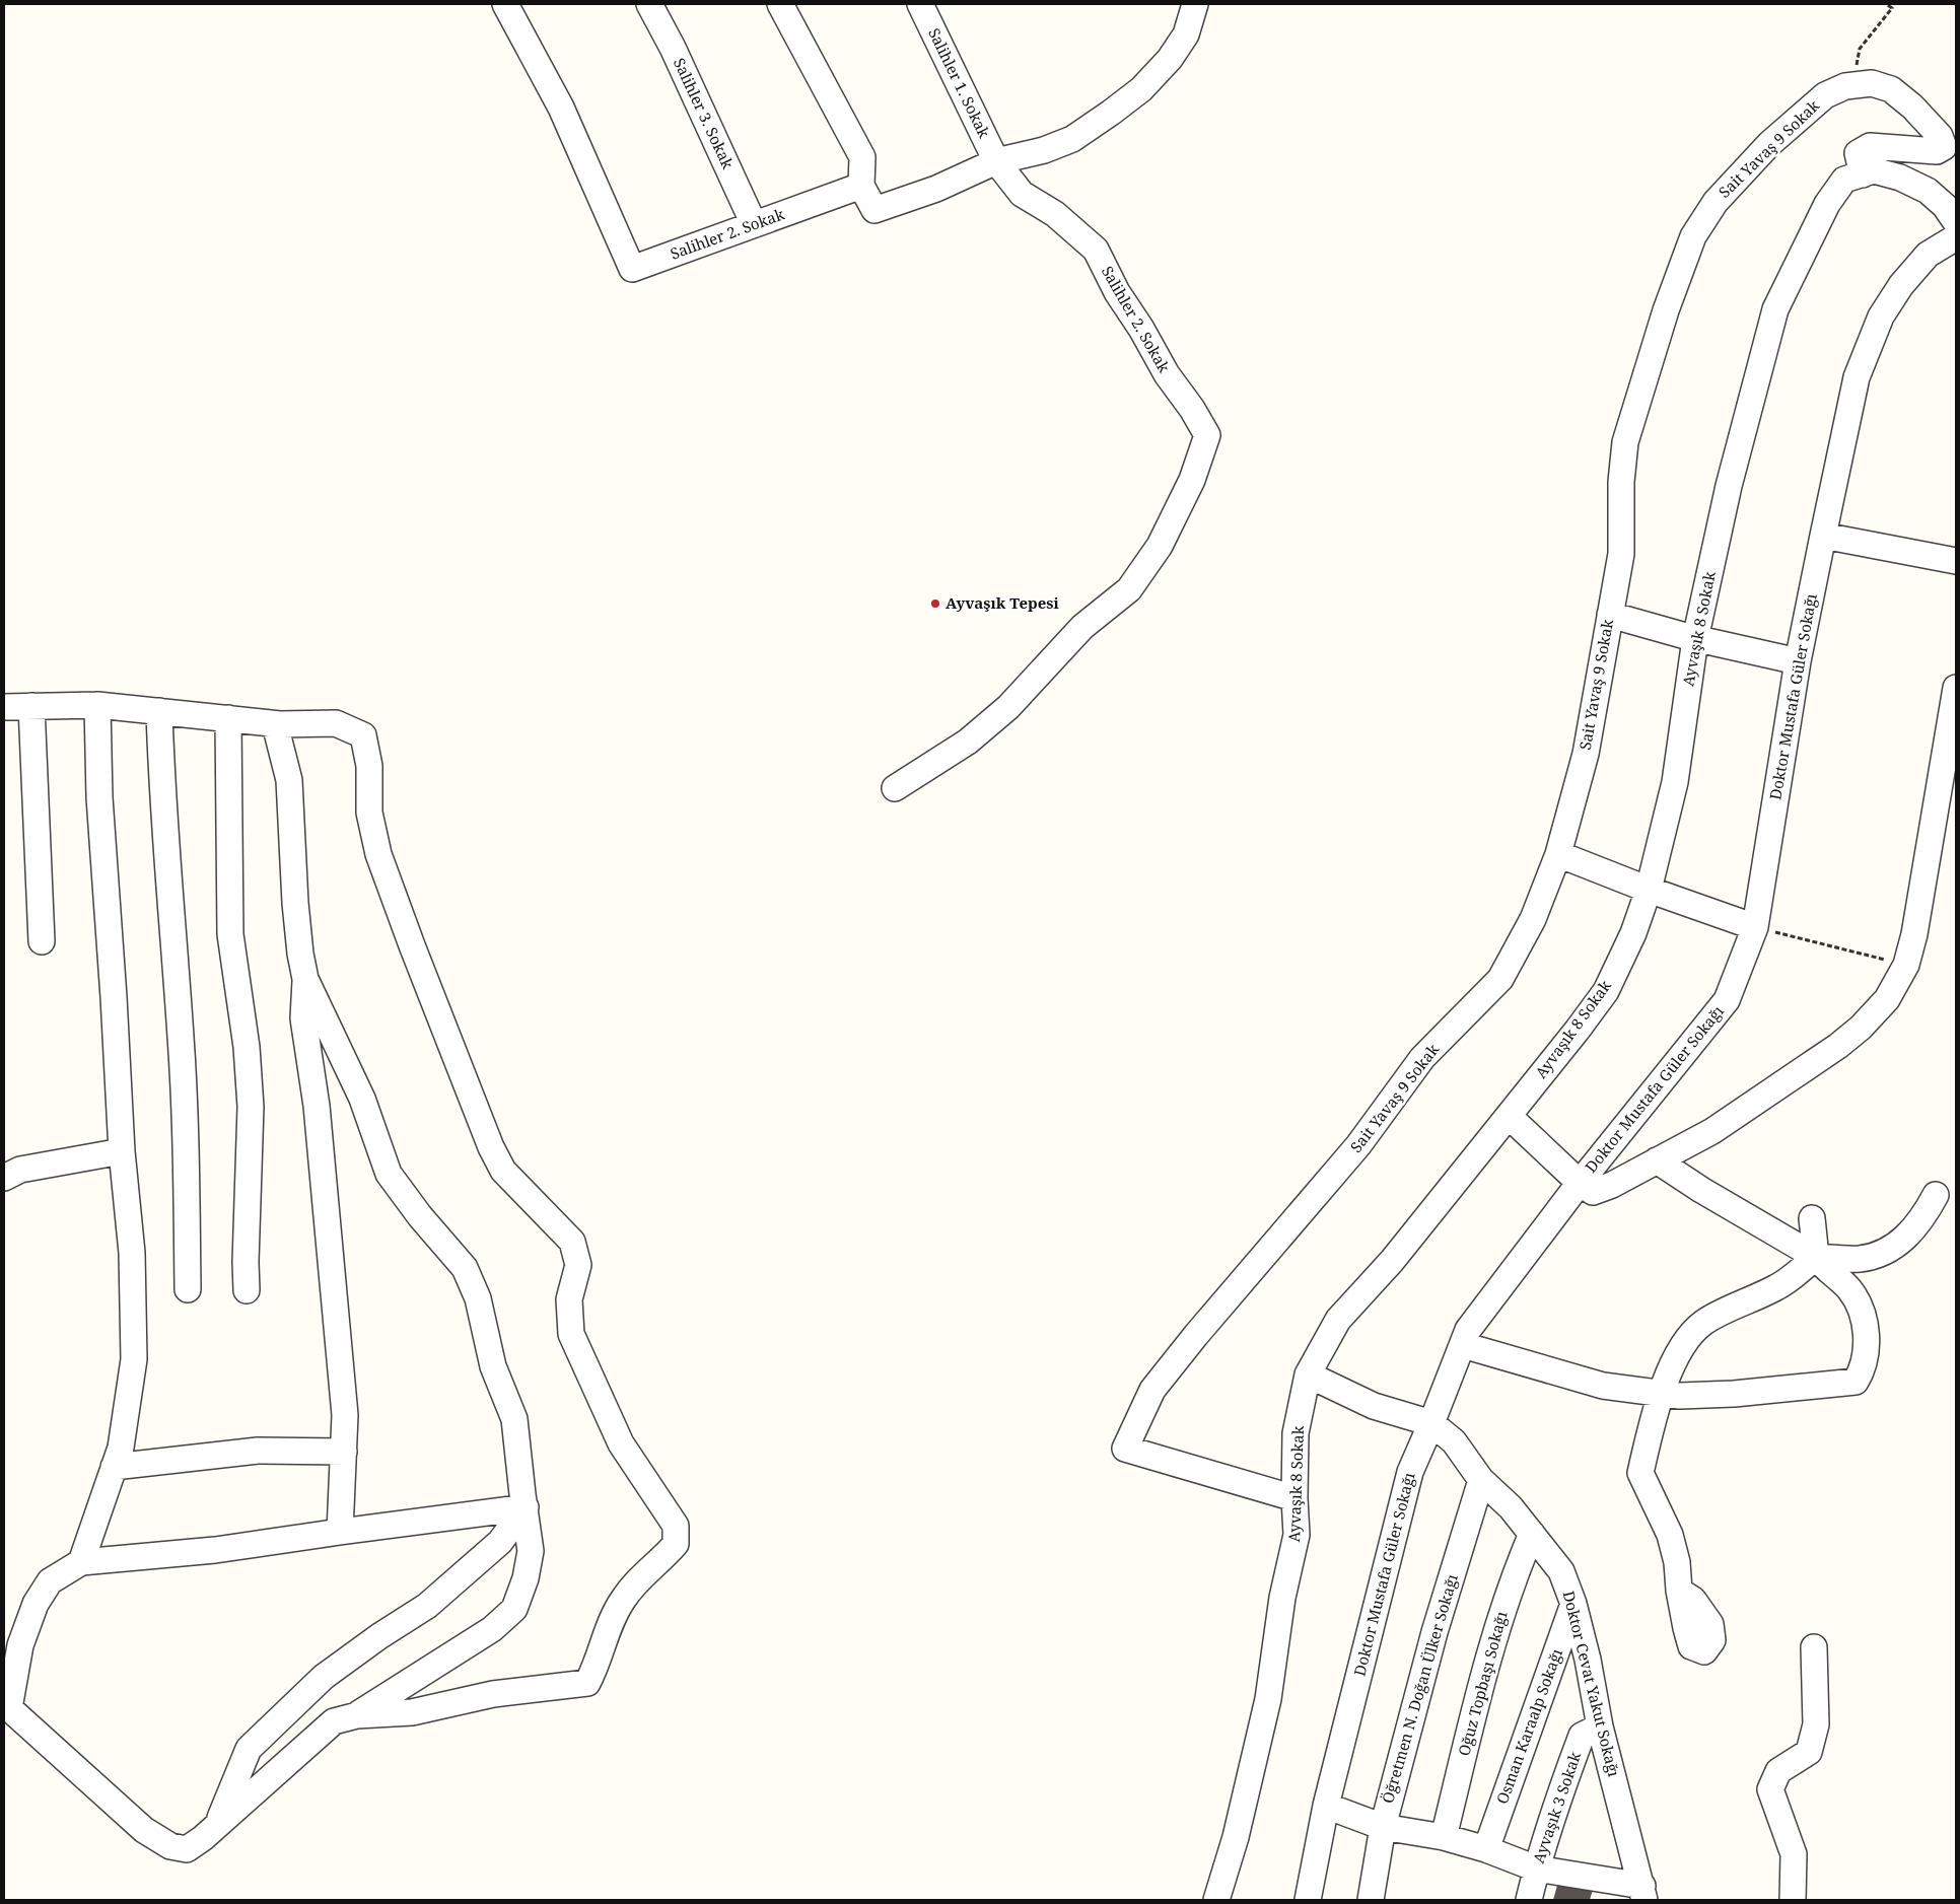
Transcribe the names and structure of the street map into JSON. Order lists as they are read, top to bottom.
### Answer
{
  "streets": {
    "street": [
      "Salihler 1. Sokak",
      "Salihler 3. Sokak",
      "Sait Yavaş 9 Sokak",
      "Salihler 2. Sokak",
      "Ayvaşık 8 Sokak",
      "Doktor Mustafa Güler Sokağı",
      "Oğuz Topbaşı Sokağı",
      "Doktor Cevat Yakut Sokağı",
      "Öğretmen N. Doğan Ülker Sokağı",
      "Osman Karaalp Sokağı",
      "Ayvaşık 3 Sokak"
    ]
  },
  "crossings": [
    ["Salihler 1. Sokak", "Salihler 2. Sokak"],
    ["Salihler 3. Sokak", "Salihler 2. Sokak"],
    ["Sait Yavaş 9 Sokak", "Ayvaşık 8 Sokak"],
    ["Doktor Mustafa Güler Sokağı", "Doktor Cevat Yakut Sokağı"],
    ["Oğuz Topbaşı Sokağı", "Doktor Cevat Yakut Sokağı"],
    ["Doktor Cevat Yakut Sokağı", "Öğretmen N. Doğan Ülker Sokağı"],
    ["Doktor Cevat Yakut Sokağı", "Osman Karaalp Sokağı"],
    ["Doktor Cevat Yakut Sokağı", "Ayvaşık 3 Sokak"]
  ],
  "places": ["Ayvaşık Tepesi"]
}
